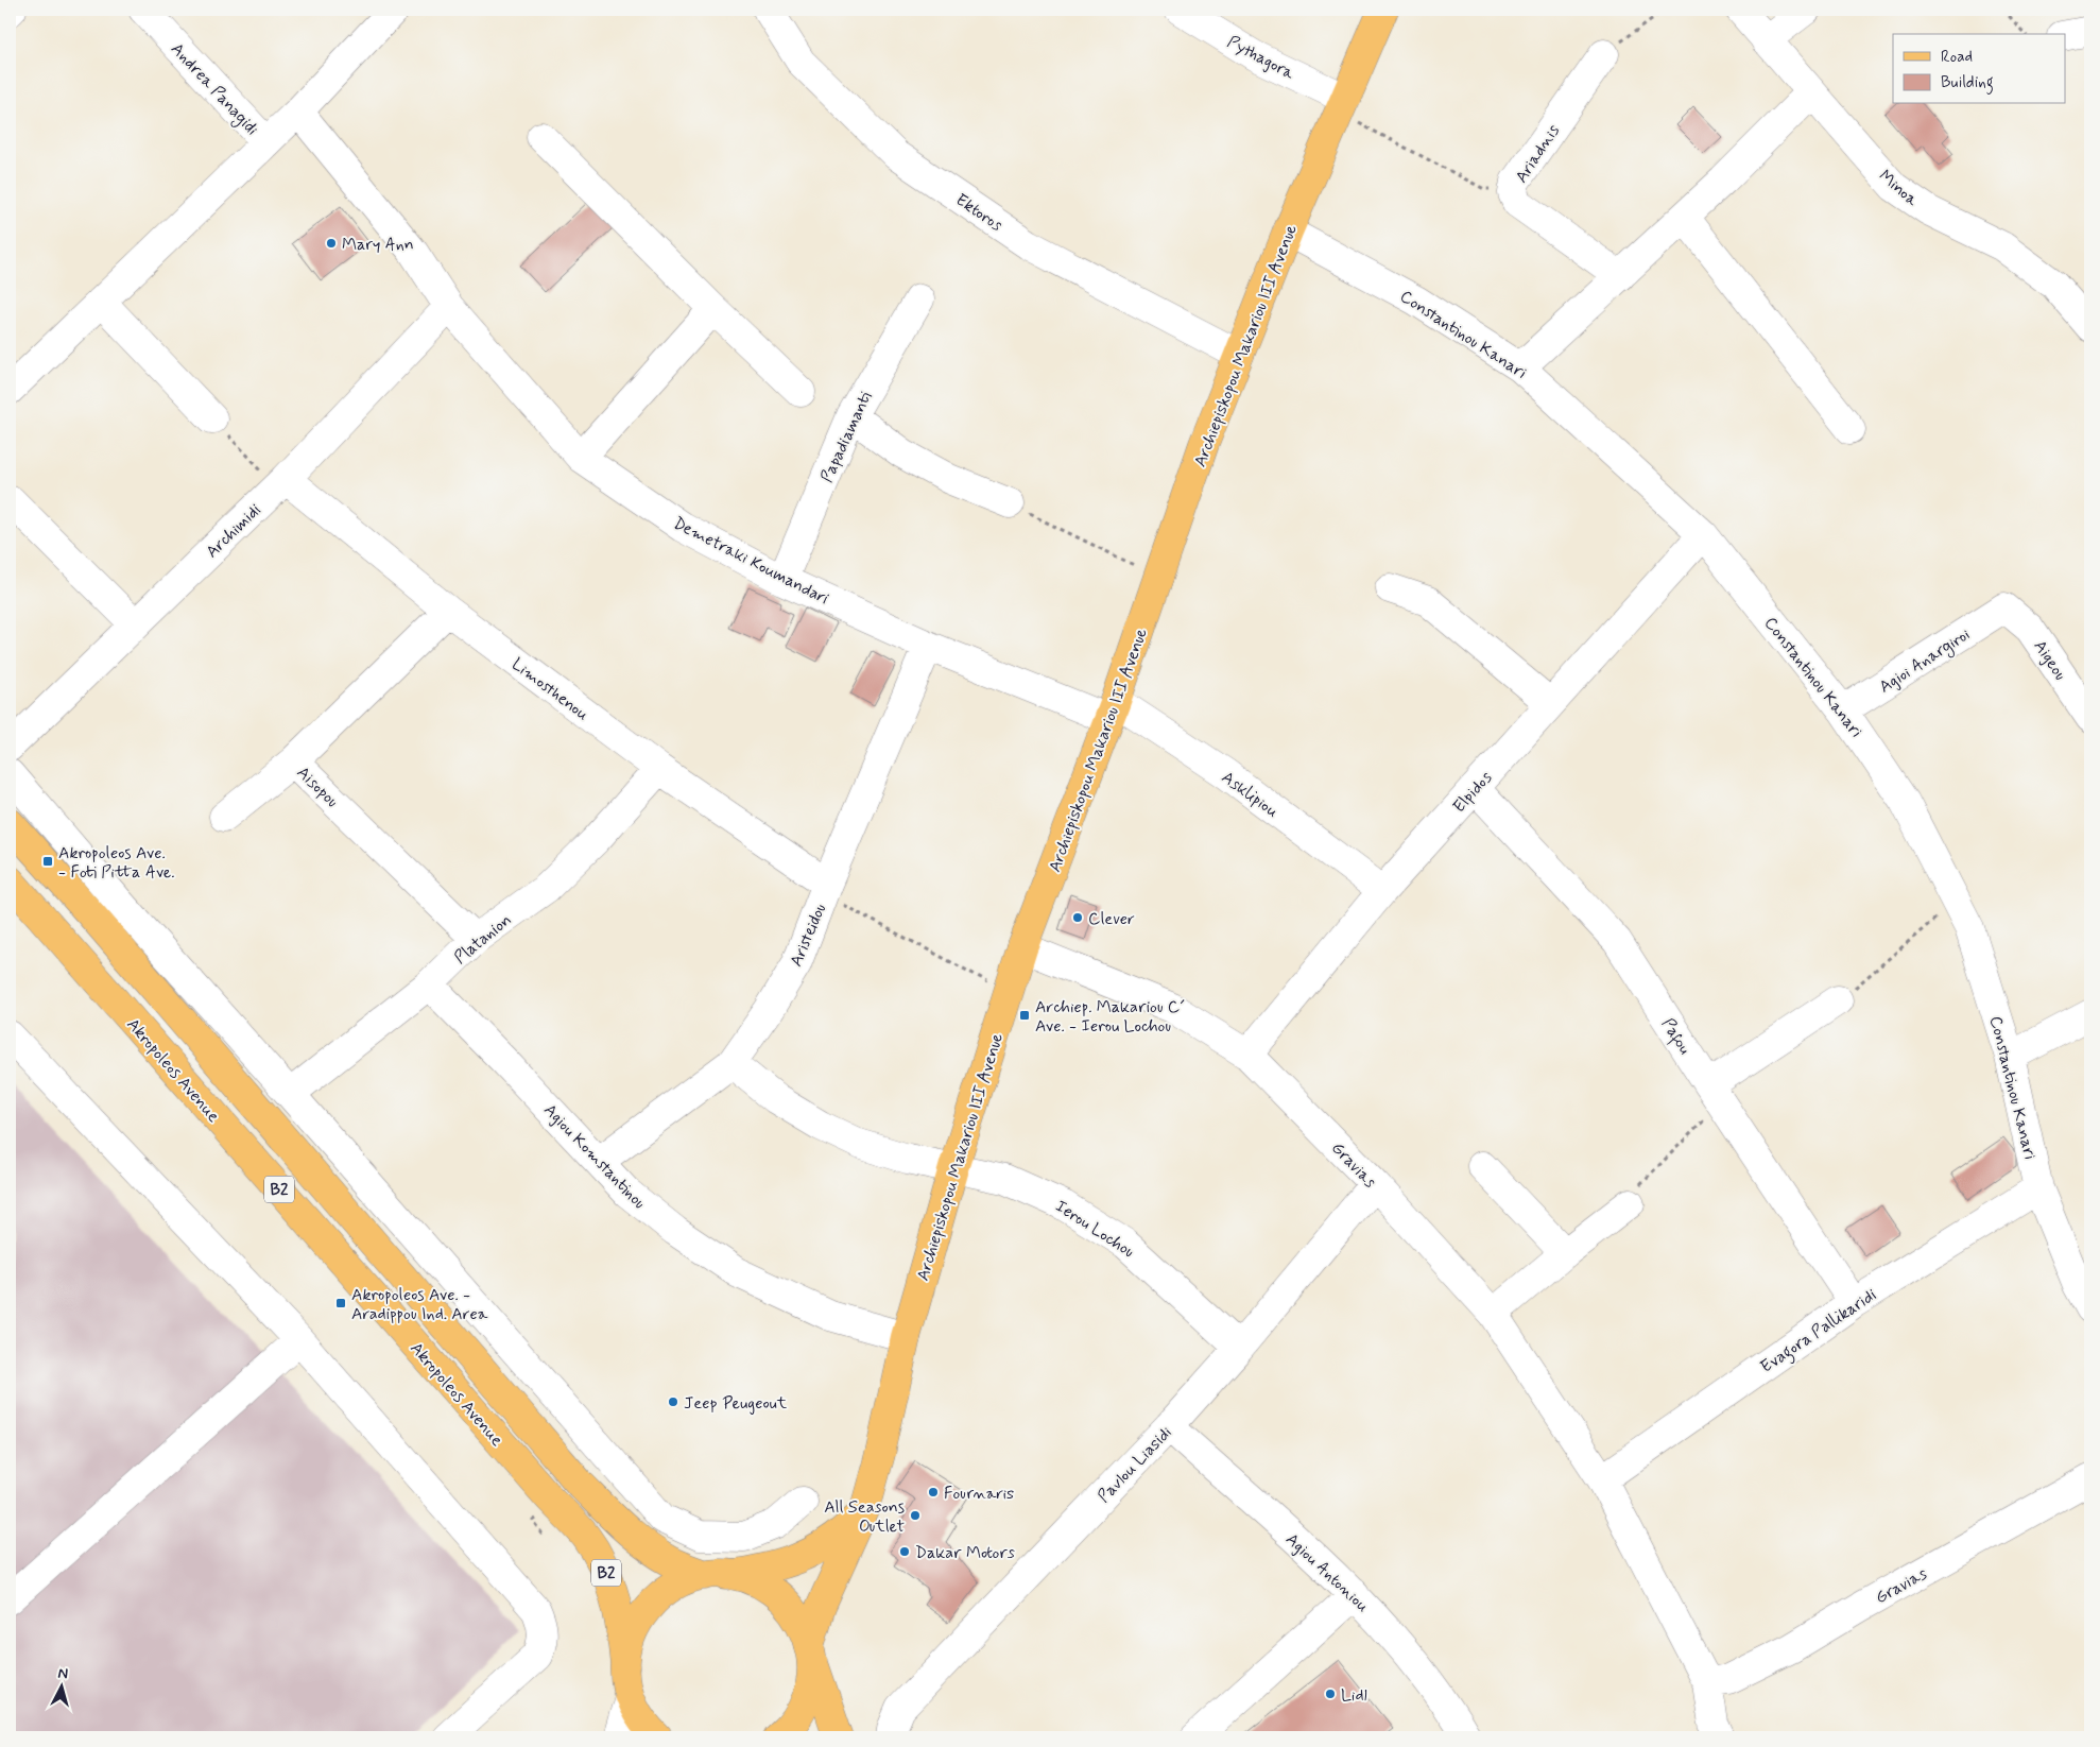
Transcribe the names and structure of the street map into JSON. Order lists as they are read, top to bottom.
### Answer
{
  "streets": {
    "main road": ["Archiepiskopou Makariou III Avenue", "Akropoleos Avenue", "B2"],
    "street": [
      "Pythagora",
      "Andrea Panagidi",
      "Ariadnis",
      "Minoa",
      "Ektoros",
      "Constantinou Kanari",
      "Papadiamanti",
      "Archimidi",
      "Demetraki Koumandari",
      "Agioi Anargiroi",
      "Aigeou",
      "Limosthenou",
      "Aisopou",
      "Elpidos",
      "Asklipiou",
      "Aristeidou",
      "Platanion",
      "Pafou",
      "Agiou Komstantinou",
      "Gravias",
      "Ierou Lochou",
      "Evagora Pallikaridi",
      "Pavlou Liasidi",
      "Agiou Antoniou"
    ]
  },
  "crossings": [
    ["Pythagora", "Archiepiskopou Makariou III Avenue"],
    ["Ektoros", "Archiepiskopou Makariou III Avenue"],
    ["Constantinou Kanari", "Archiepiskopou Makariou III Avenue"],
    ["Constantinou Kanari", "Agioi Anargiroi"],
    ["Constantinou Kanari", "Elpidos"],
    ["Constantinou Kanari", "Evagora Pallikaridi"],
    ["Archiepiskopou Makariou III Avenue", "Demetraki Koumandari"],
    ["Archiepiskopou Makariou III Avenue", "Asklipiou"],
    ["Archiepiskopou Makariou III Avenue", "Akropoleos Avenue"],
    ["Archiepiskopou Makariou III Avenue", "Agiou Komstantinou"],
    ["Archiepiskopou Makariou III Avenue", "Gravias"],
    ["Archiepiskopou Makariou III Avenue", "B2"],
    ["Archiepiskopou Makariou III Avenue", "Ierou Lochou"],
    ["Papadiamanti", "Demetraki Koumandari"],
    ["Archimidi", "Demetraki Koumandari"],
    ["Archimidi", "Limosthenou"],
    ["Demetraki Koumandari", "Asklipiou"],
    ["Demetraki Koumandari", "Aristeidou"],
    ["Agioi Anargiroi", "Aigeou"],
    ["Limosthenou", "Aisopou"],
    ["Limosthenou", "Aristeidou"],
    ["Limosthenou", "Platanion"],
    ["Aisopou", "Platanion"],
    ["Elpidos", "Asklipiou"],
    ["Elpidos", "Pafou"],
    ["Elpidos", "Gravias"],
    ["Aristeidou", "Agiou Komstantinou"],
    ["Aristeidou", "Ierou Lochou"],
    ["Platanion", "Agiou Komstantinou"],
    ["Pafou", "Evagora Pallikaridi"],
    ["Akropoleos Avenue", "B2"],
    ["Gravias", "Evagora Pallikaridi"],
    ["Gravias", "Pavlou Liasidi"],
    ["Ierou Lochou", "Pavlou Liasidi"],
    ["Pavlou Liasidi", "Agiou Antoniou"]
  ],
  "places": {
    "other": [
      "Mary Ann",
      "Clever",
      "Jeep Peugeout",
      "Fournaris",
      "All Seasons Outlet",
      "Dakar Motors",
      "Lidl"
    ],
    "transit": ["Akropoleos Ave. - Foti Pitta Ave.", "Archiep. Makariou C´ Ave. - Ierou Lochou", "Akropoleos Ave. - Aradippou Ind. Area"]
  },
  "legend": ["Road", "Building"],
  "north": "top"
}
